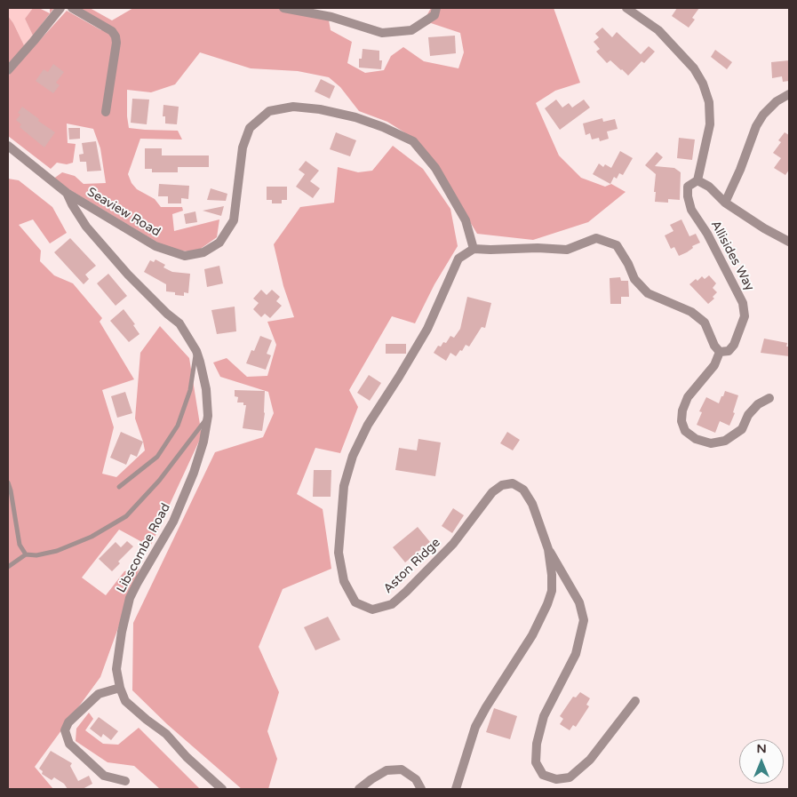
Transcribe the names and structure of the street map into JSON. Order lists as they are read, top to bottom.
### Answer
{
  "streets": {
    "street": [
      "Seaview Road",
      "Allisides Way",
      "Libscombe Road",
      "Aston Ridge"
    ]
  },
  "crossings": [
    ["Seaview Road", "Libscombe Road"],
    ["Seaview Road", "Aston Ridge"]
  ],
  "north": "top"
}
